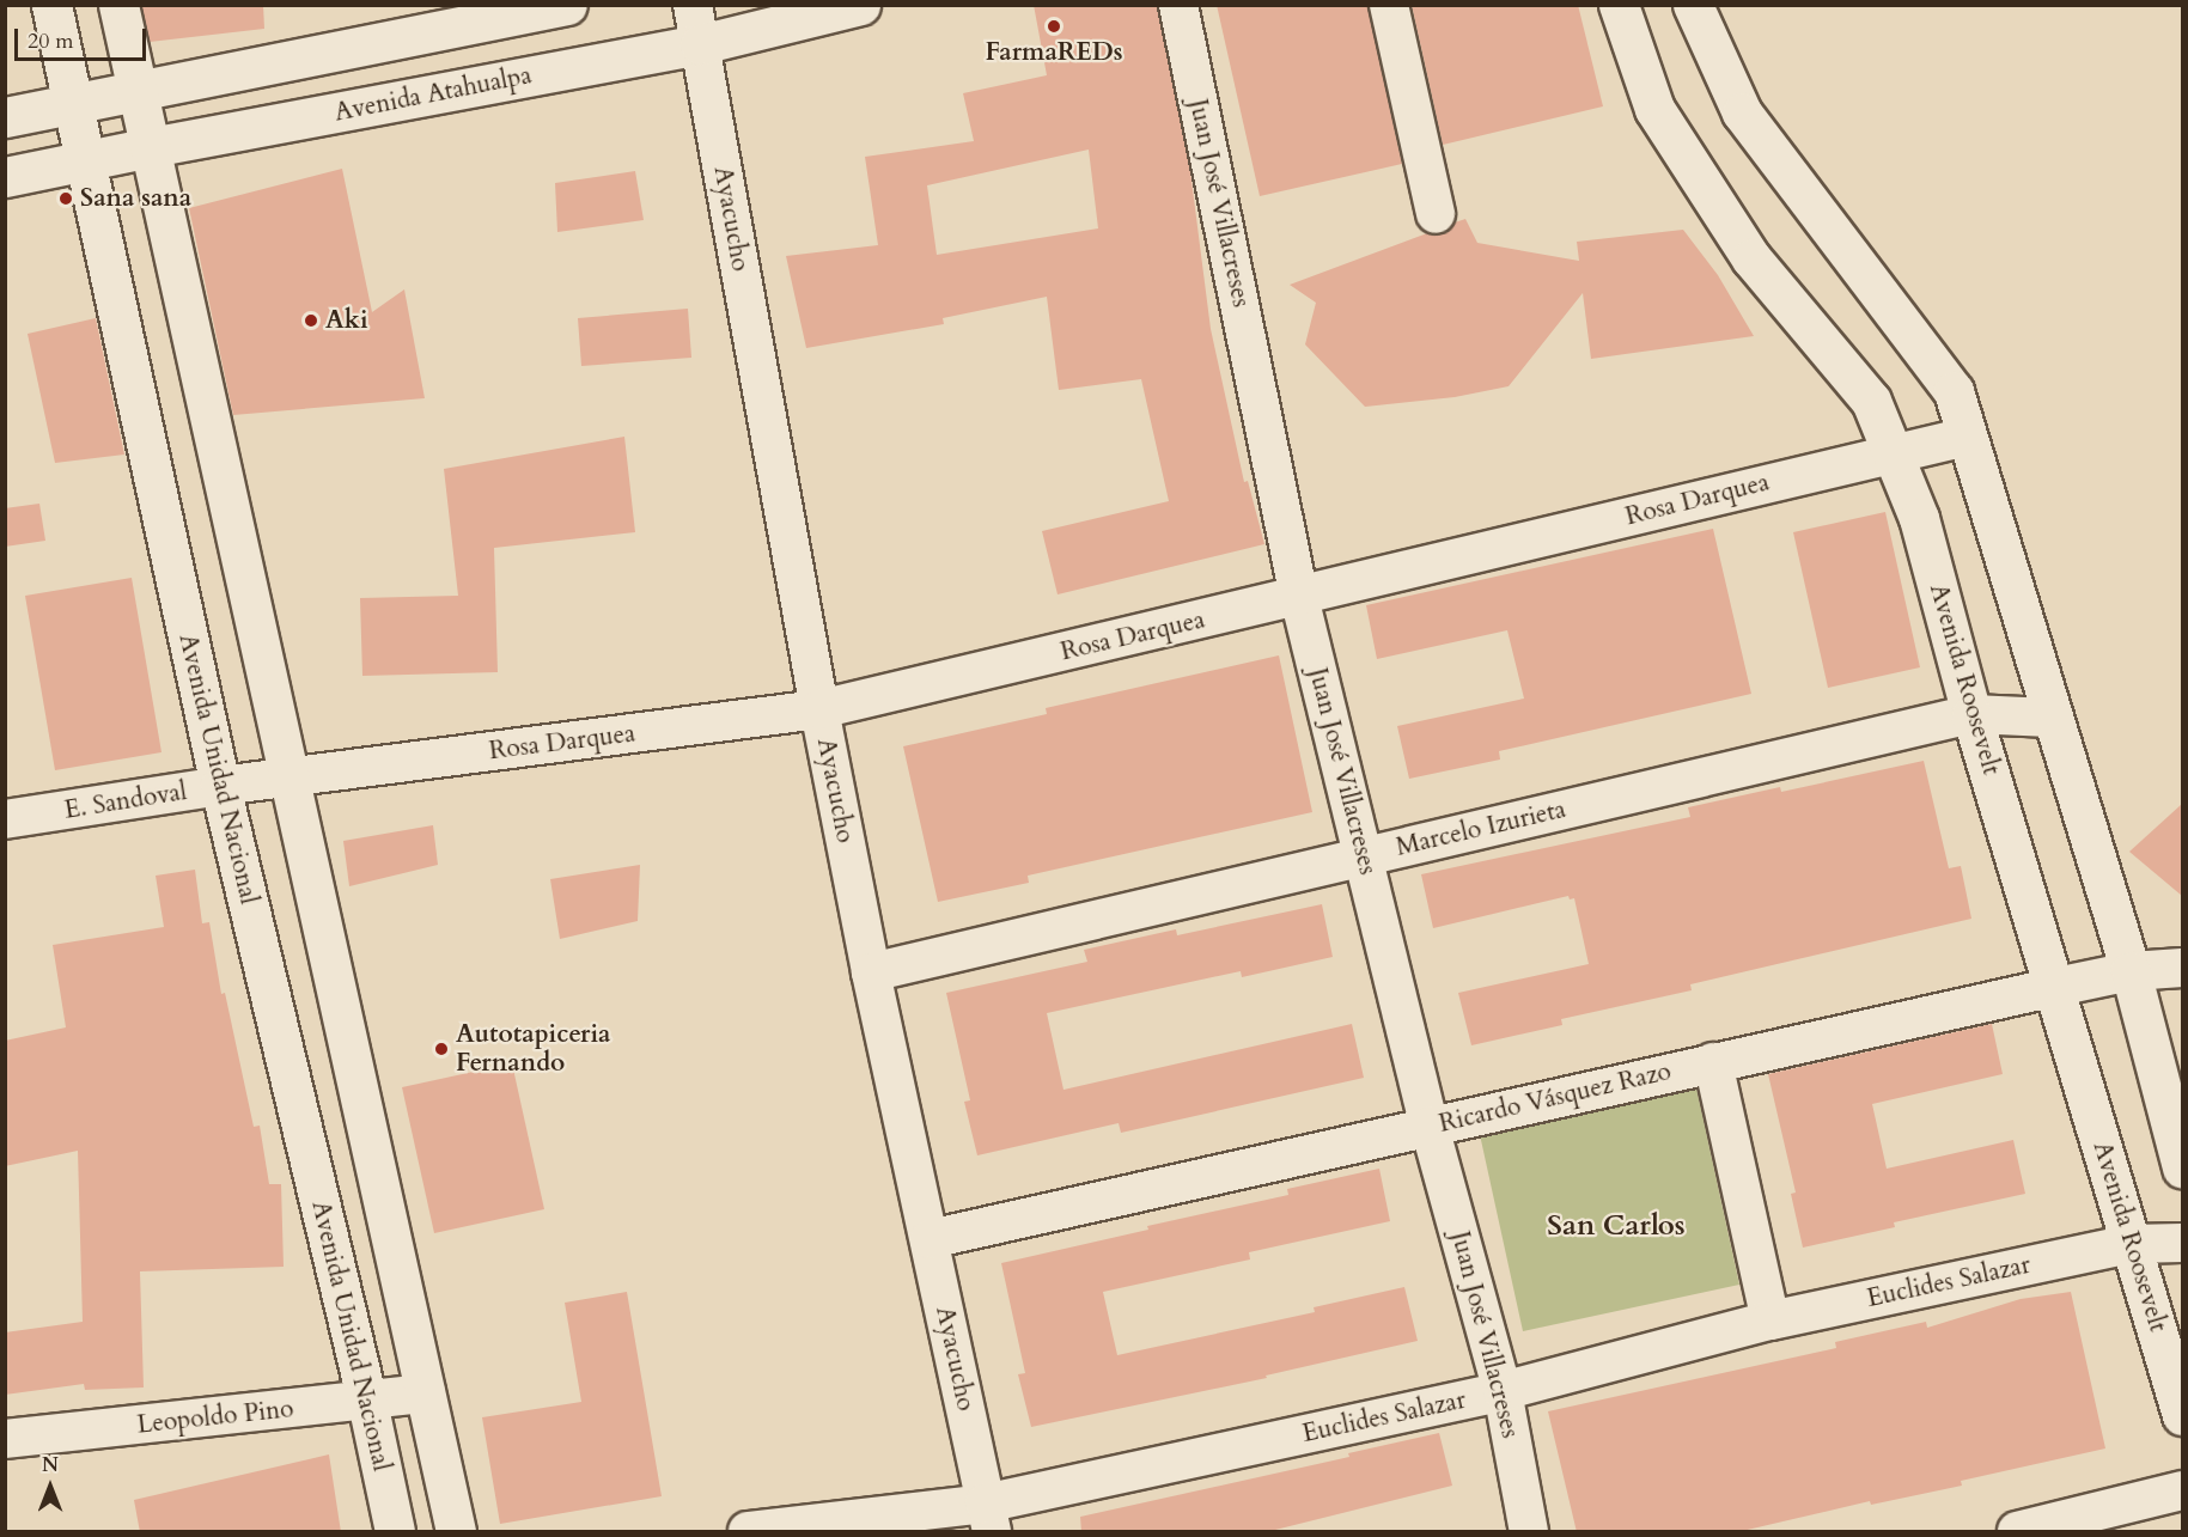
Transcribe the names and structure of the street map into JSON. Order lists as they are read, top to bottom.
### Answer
{
  "streets": {
    "street": [
      "Avenida Atahualpa",
      "Juan José Villacreses",
      "Ayacucho",
      "Rosa Darquea",
      "Avenida Roosevelt",
      "Avenida Unidad Nacional",
      "E. Sandoval",
      "Marcelo Izurieta",
      "Ricardo Vásquez Razo",
      "Euclides Salazar",
      "Leopoldo Pino"
    ]
  },
  "crossings": [
    ["Avenida Atahualpa", "Ayacucho"],
    ["Avenida Atahualpa", "Avenida Unidad Nacional"],
    ["Juan José Villacreses", "Rosa Darquea"],
    ["Juan José Villacreses", "Marcelo Izurieta"],
    ["Juan José Villacreses", "Ricardo Vásquez Razo"],
    ["Juan José Villacreses", "Euclides Salazar"],
    ["Ayacucho", "Rosa Darquea"],
    ["Ayacucho", "Marcelo Izurieta"],
    ["Ayacucho", "Ricardo Vásquez Razo"],
    ["Ayacucho", "Euclides Salazar"],
    ["Rosa Darquea", "Avenida Roosevelt"],
    ["Rosa Darquea", "E. Sandoval"],
    ["Avenida Roosevelt", "Marcelo Izurieta"],
    ["Avenida Roosevelt", "Ricardo Vásquez Razo"],
    ["Avenida Roosevelt", "Euclides Salazar"],
    ["Avenida Unidad Nacional", "E. Sandoval"],
    ["Avenida Unidad Nacional", "Leopoldo Pino"]
  ],
  "districts": ["San Carlos"],
  "places": [
    "FarmaREDs",
    "Sana sana",
    "Aki",
    "Autotapiceria Fernando"
  ],
  "scale_bar": "20 m",
  "north": "top"
}
